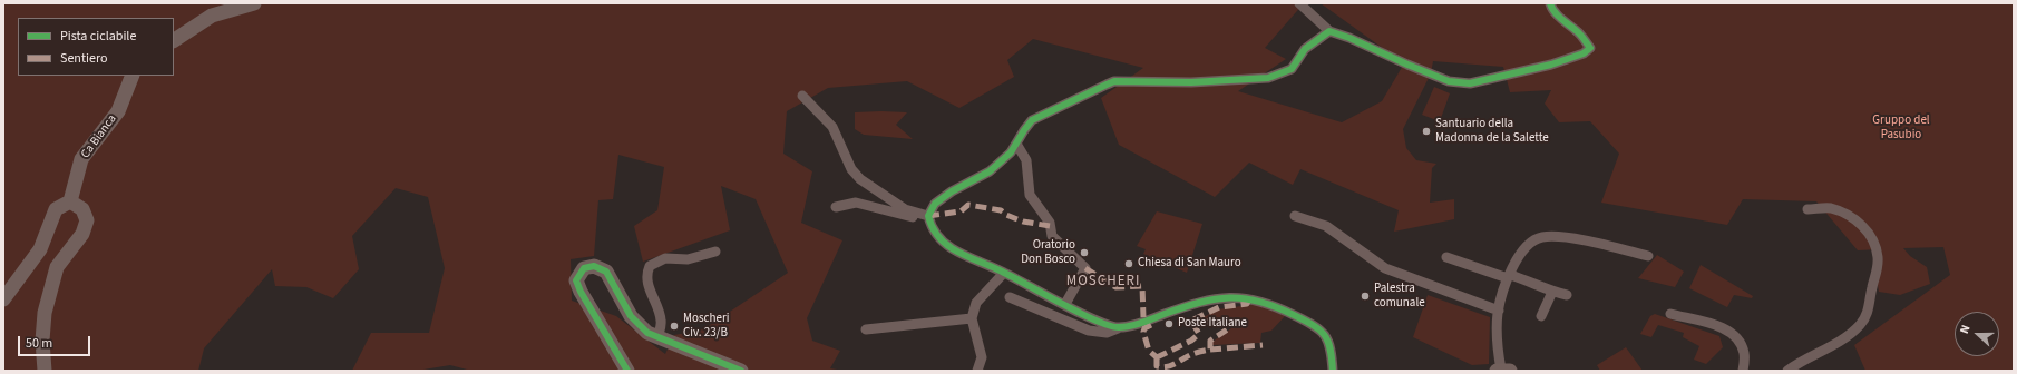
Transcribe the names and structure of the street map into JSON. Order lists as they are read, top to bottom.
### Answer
{
  "streets": {
    "street": ["Ca Bianca"]
  },
  "districts": ["MOSCHERI"],
  "parks": ["Gruppo del Pasubio"],
  "places": [
    "Santuario della Madonna de la Salette",
    "Oratorio Don Bosco",
    "Chiesa di San Mauro",
    "Palestra comunale",
    "Poste Italiane",
    "Moscheri Civ. 23/B"
  ],
  "legend": ["Pista ciclabile", "Sentiero"],
  "scale_bar": "50 m",
  "north": "left"
}
